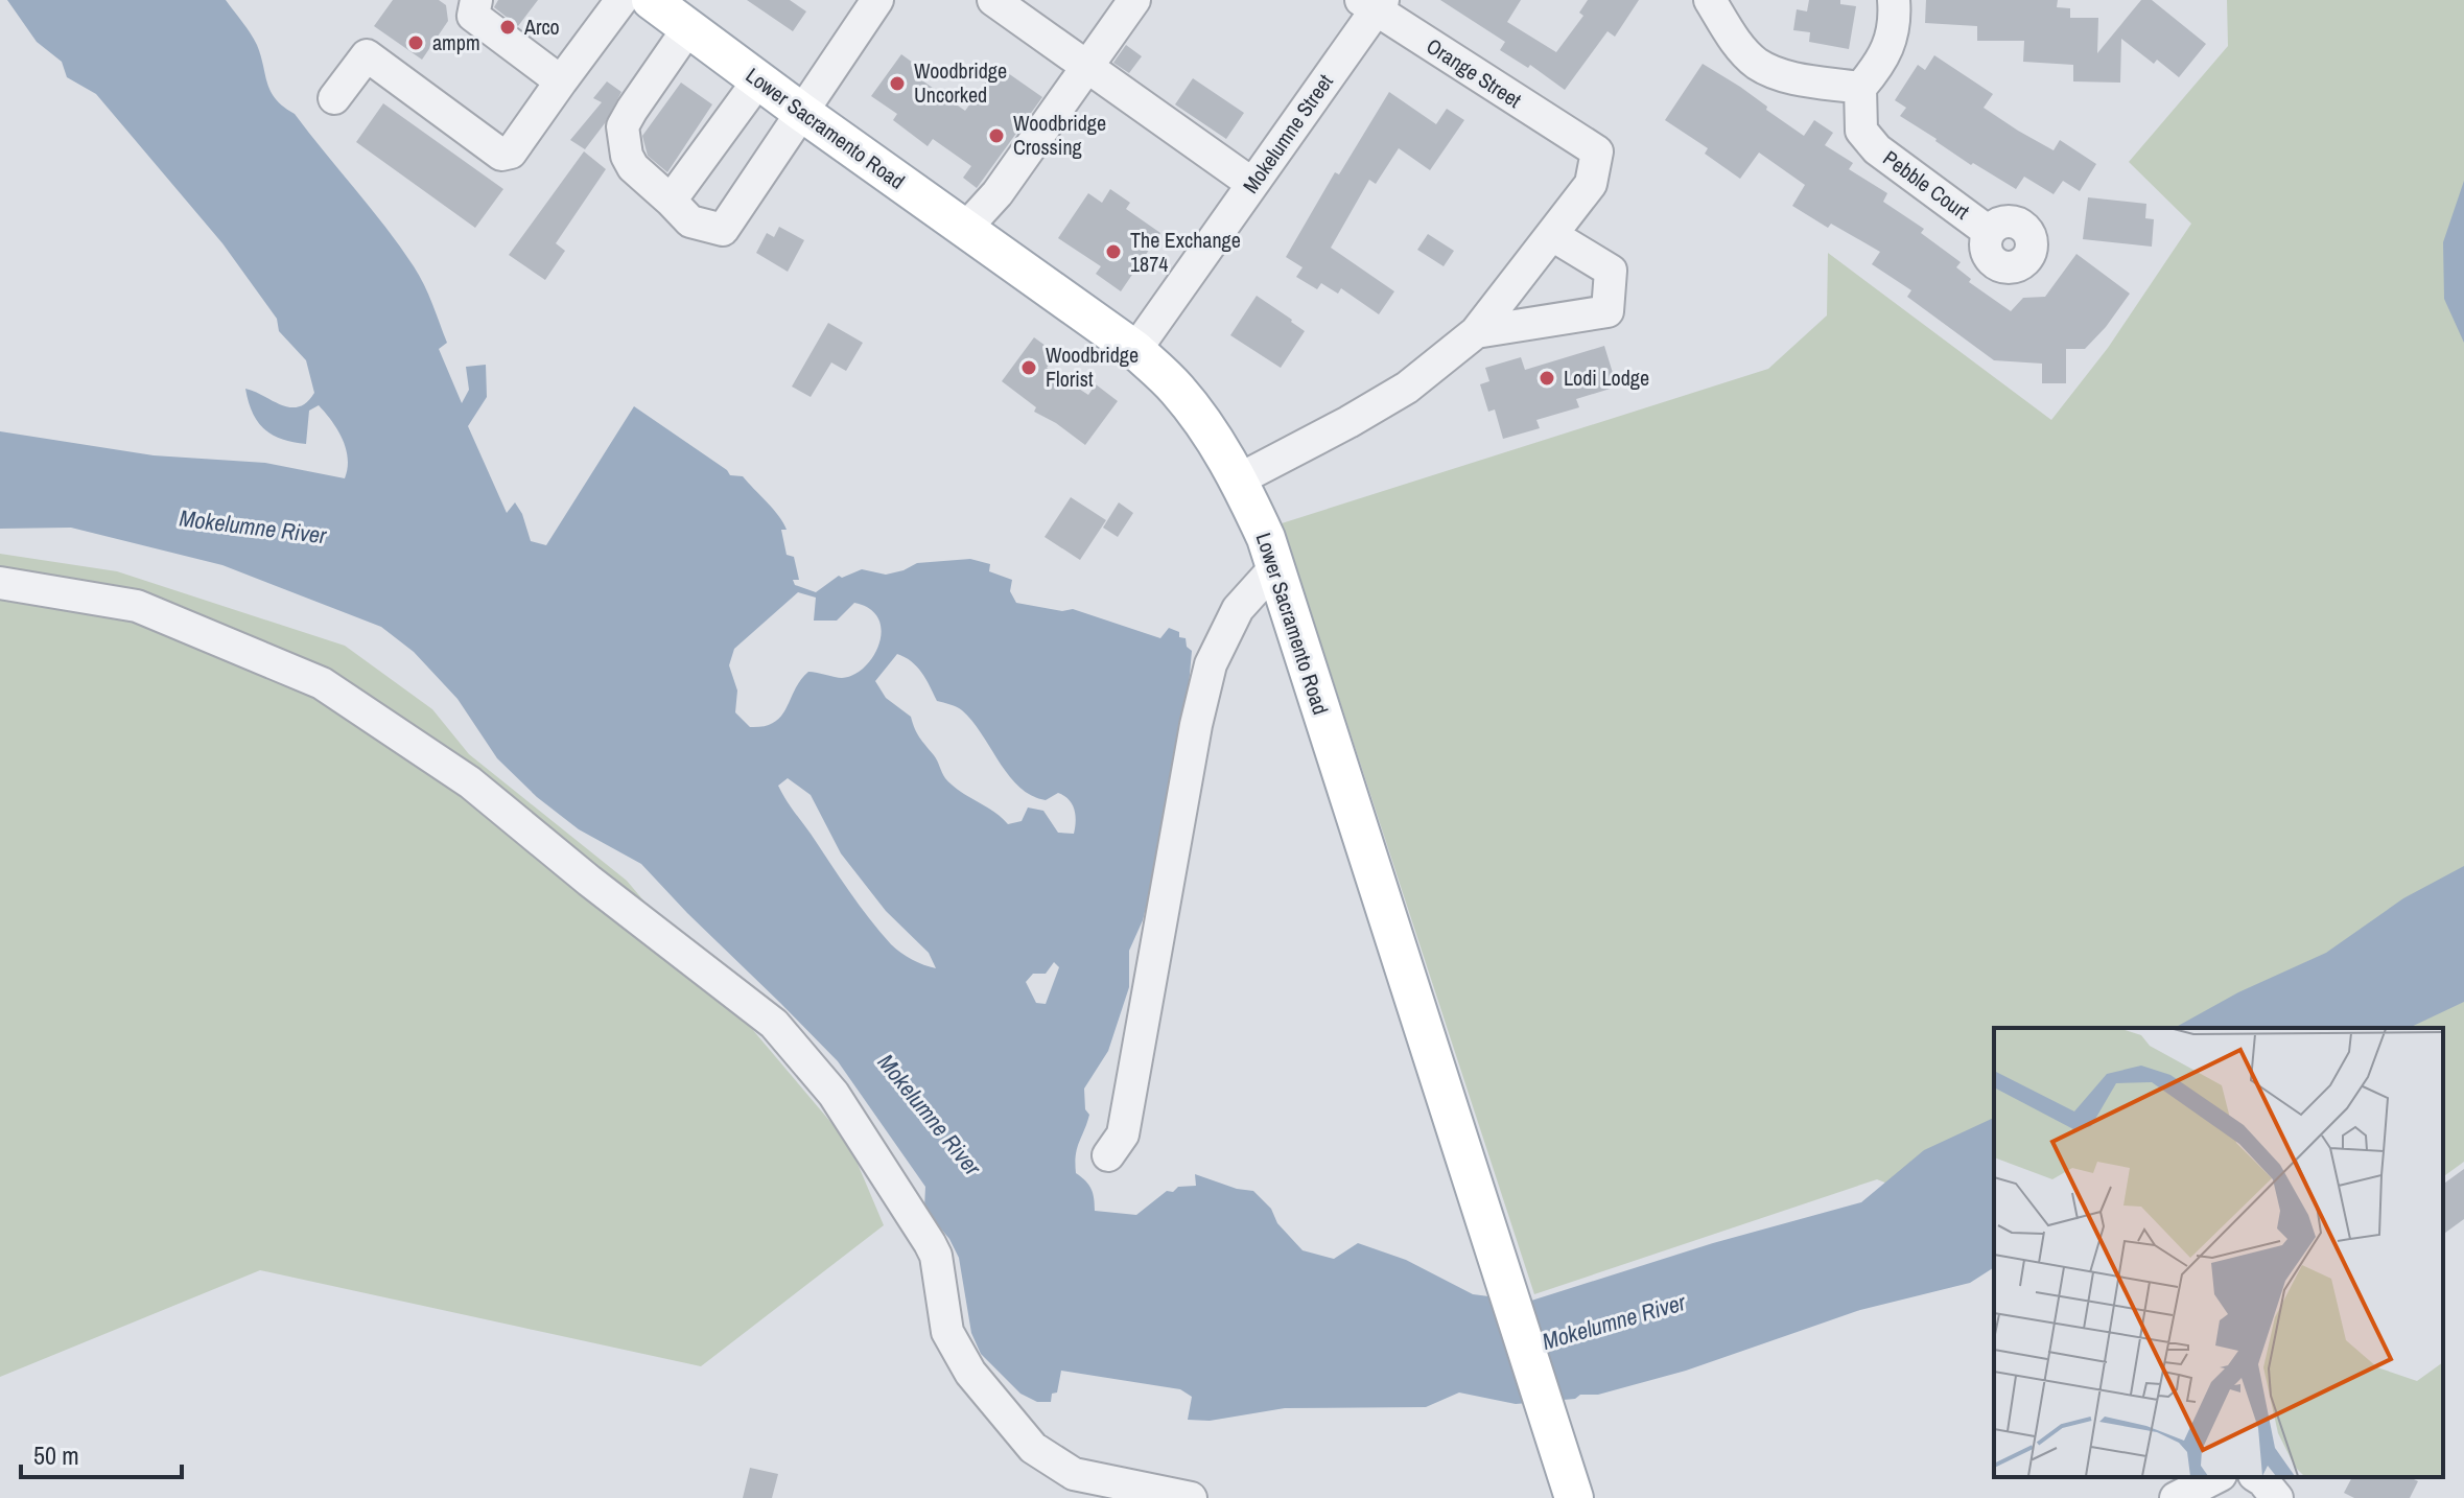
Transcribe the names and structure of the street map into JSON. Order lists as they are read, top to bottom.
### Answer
{
  "streets": {
    "main road": ["Lower Sacramento Road"],
    "street": ["Orange Street", "Mokelumne Street", "Pebble Court"]
  },
  "crossings": [
    ["Orange Street", "Mokelumne Street"],
    ["Lower Sacramento Road", "Mokelumne Street"]
  ],
  "water": ["Mokelumne River"],
  "places": [
    "Arco",
    "ampm",
    "Woodbridge Uncorked",
    "Woodbridge Crossing",
    "The Exchange 1874",
    "Woodbridge Florist",
    "Lodi Lodge"
  ],
  "scale_bar": "50 m"
}
